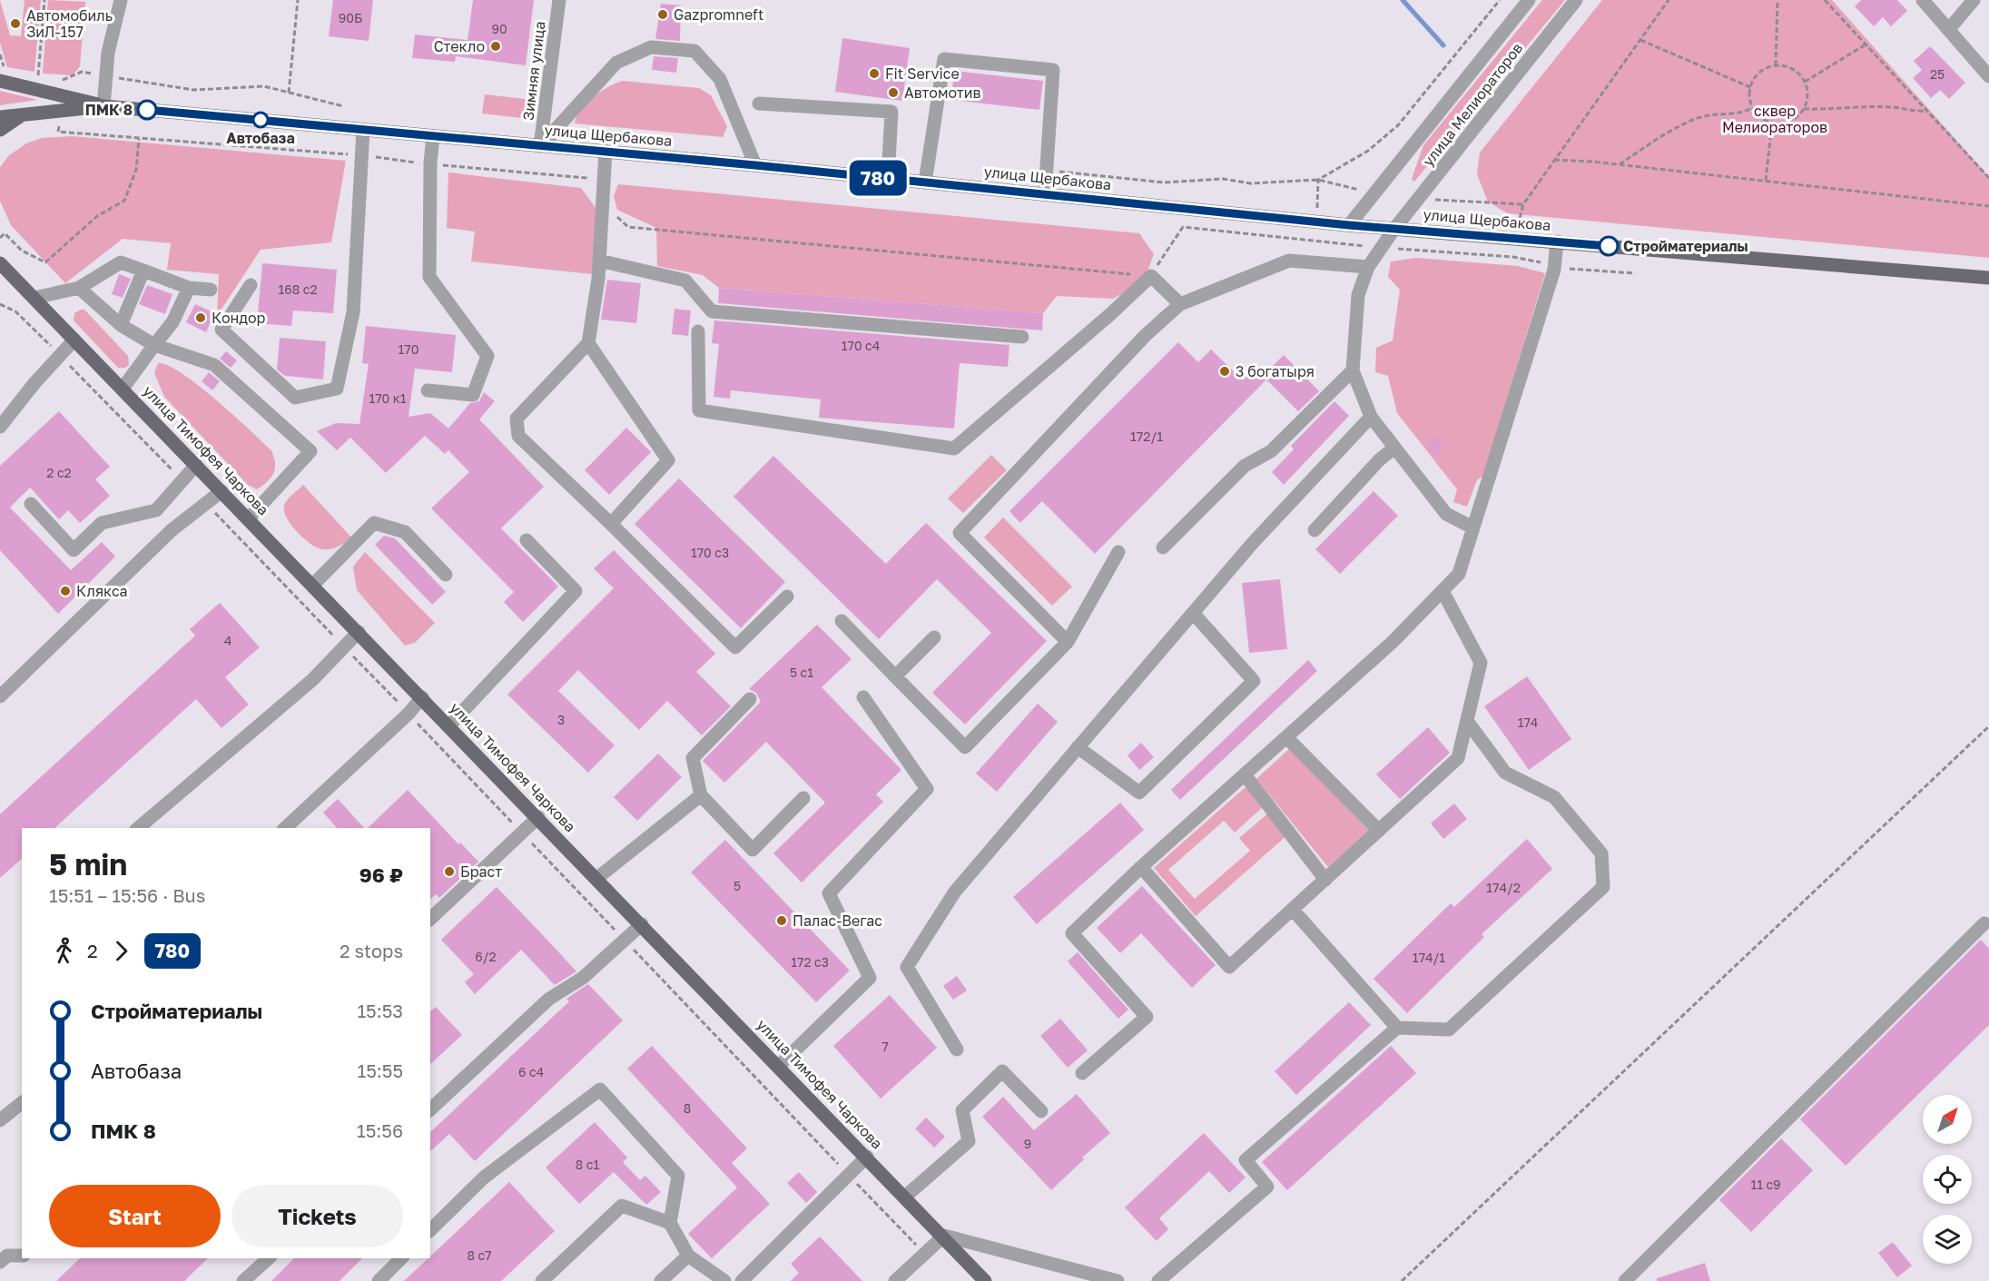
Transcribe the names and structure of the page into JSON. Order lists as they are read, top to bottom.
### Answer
{
  "streets": {
    "main road": ["улица Щербакова", "улица Тимофея Чаркова"],
    "street": ["Зимняя улица", "улица Мелиораторов"]
  },
  "crossings": [
    ["Зимняя улица", "улица Щербакова"],
    ["улица Мелиораторов", "улица Щербакова"]
  ],
  "parks": ["сквер Мелиораторов"],
  "places": [
    "Gazpromneft",
    "Автомобиль ЗиЛ-157",
    "Стекло",
    "Fit Service",
    "Автомотив",
    "ПМК 8",
    "Автобаза",
    "Стройматериалы",
    "Кондор",
    "3 богатыря",
    "Клякса",
    "Браст",
    "Палас-Вегас"
  ],
  "lines": ["bus line 780"],
  "house_numbers": [
    "90Б",
    "90",
    "25",
    "168 с2",
    "170 с4",
    "170",
    "170 к1",
    "172/1",
    "2 с2",
    "170 с3",
    "4",
    "5 с1",
    "3",
    "174",
    "5",
    "174/2",
    "6/2",
    "174/1",
    "172 с3",
    "7",
    "6 с4",
    "8",
    "9",
    "8 с1",
    "11 с9",
    "8 с7"
  ],
  "north": "top right",
  "page": {
    "on_map": "780",
    "heading": ["5 min", "15:51 – 15:56 · Bus", "96 ₽"],
    "legs": ["2", "780", "2 stops"],
    "list": [
      {
        "name": "Стройматериалы",
        "value": "15:53"
      },
      {
        "name": "Автобаза",
        "value": "15:55"
      },
      {
        "name": "ПМК 8",
        "value": "15:56"
      }
    ],
    "buttons": ["Start", "Tickets"]
  }
}
